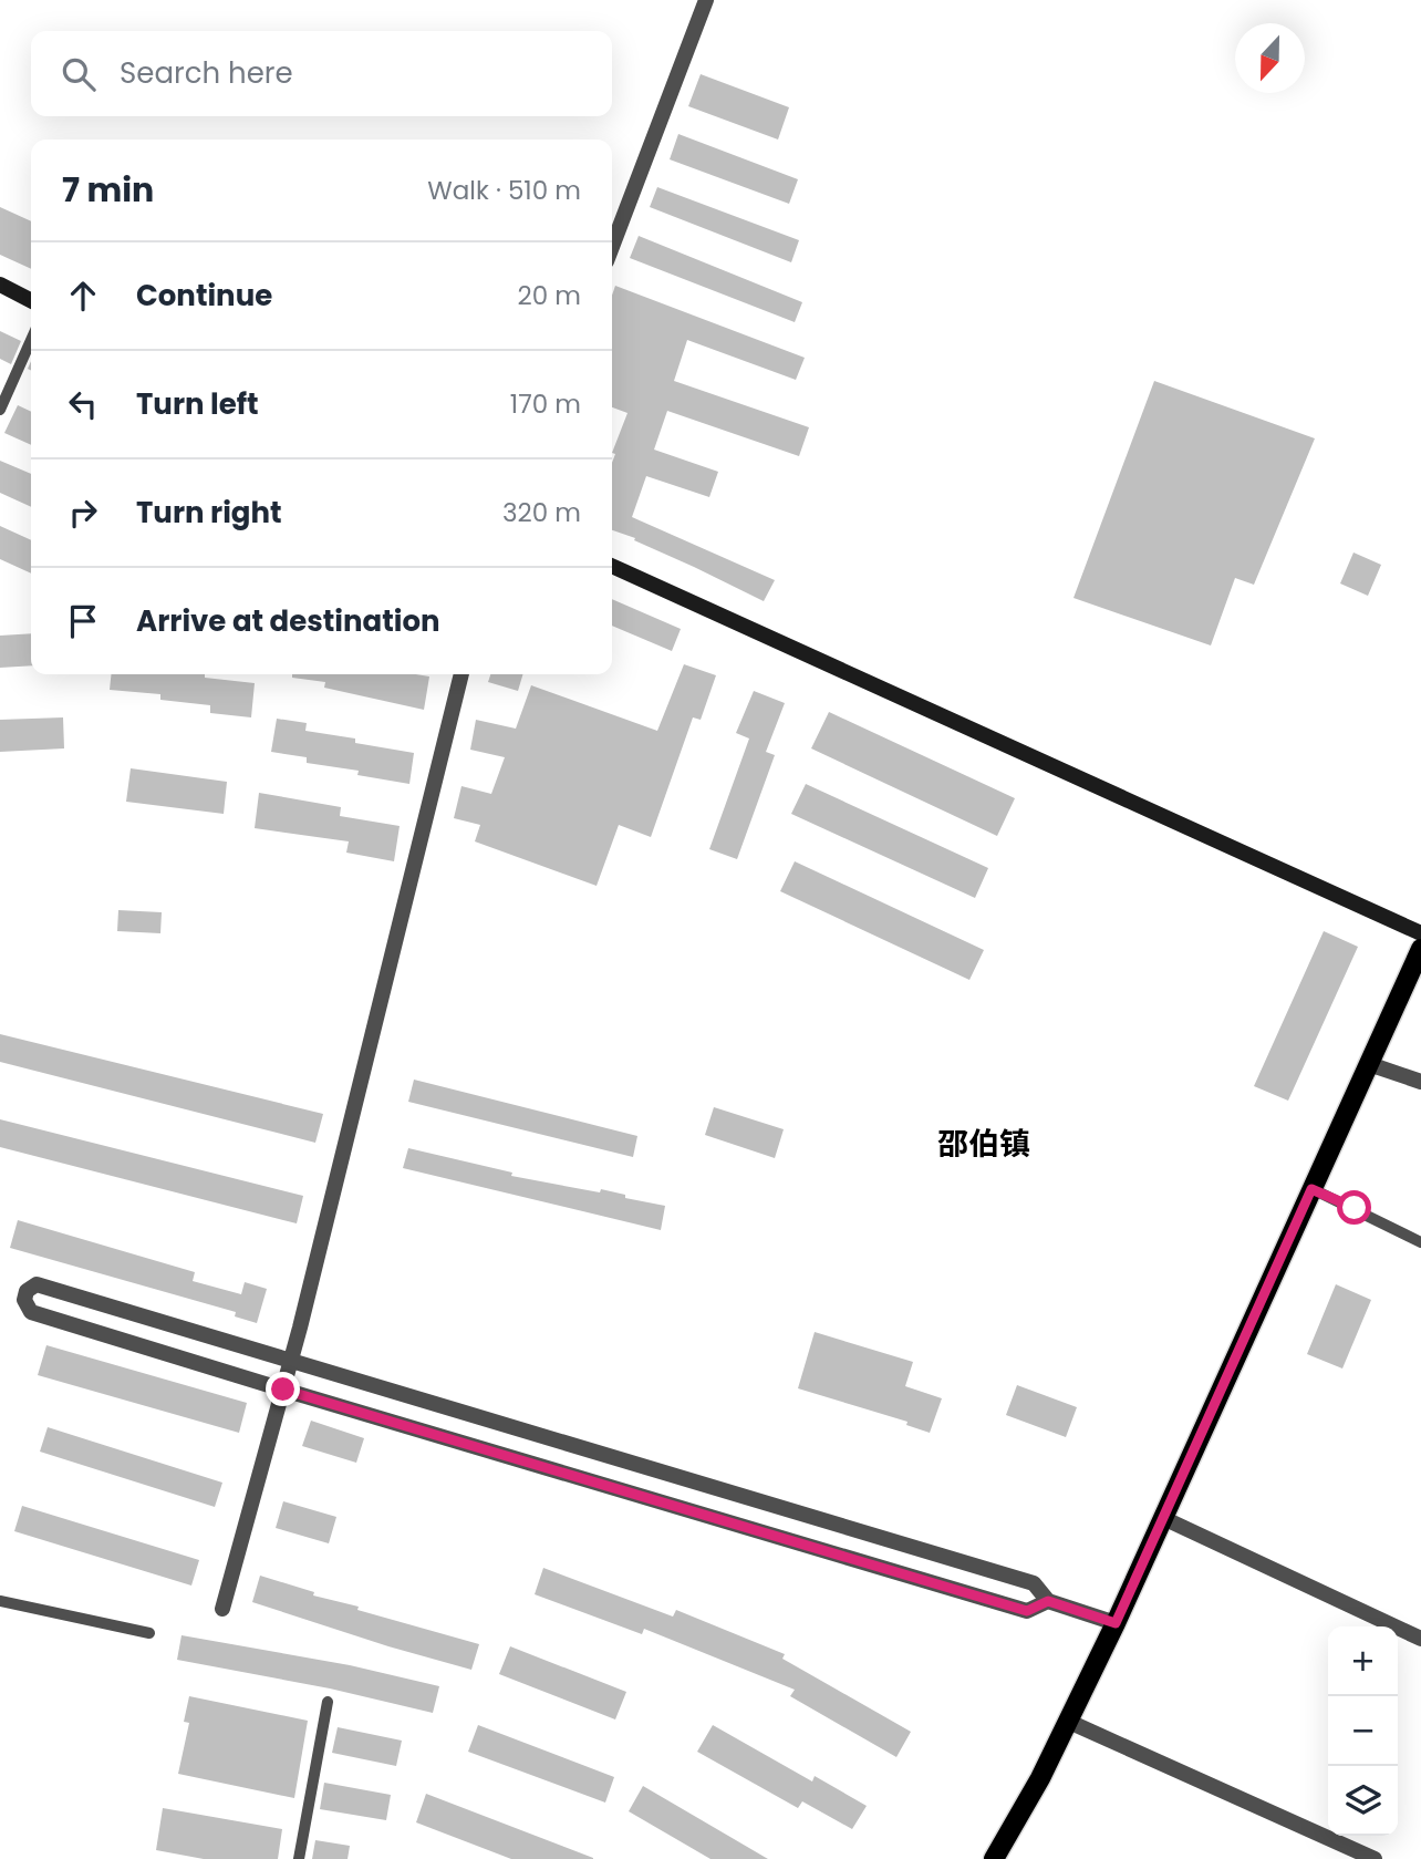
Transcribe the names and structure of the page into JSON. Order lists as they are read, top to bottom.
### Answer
{
  "districts": ["邵伯镇"],
  "north": "bottom",
  "page": {
    "search": "Search here",
    "heading": ["7 min", "Walk · 510 m"],
    "list": [
      ["Continue", "20 m"],
      ["Turn left", "170 m"],
      ["Turn right", "320 m"],
      "Arrive at destination"
    ],
    "map_buttons": ["+", "−"]
  }
}
